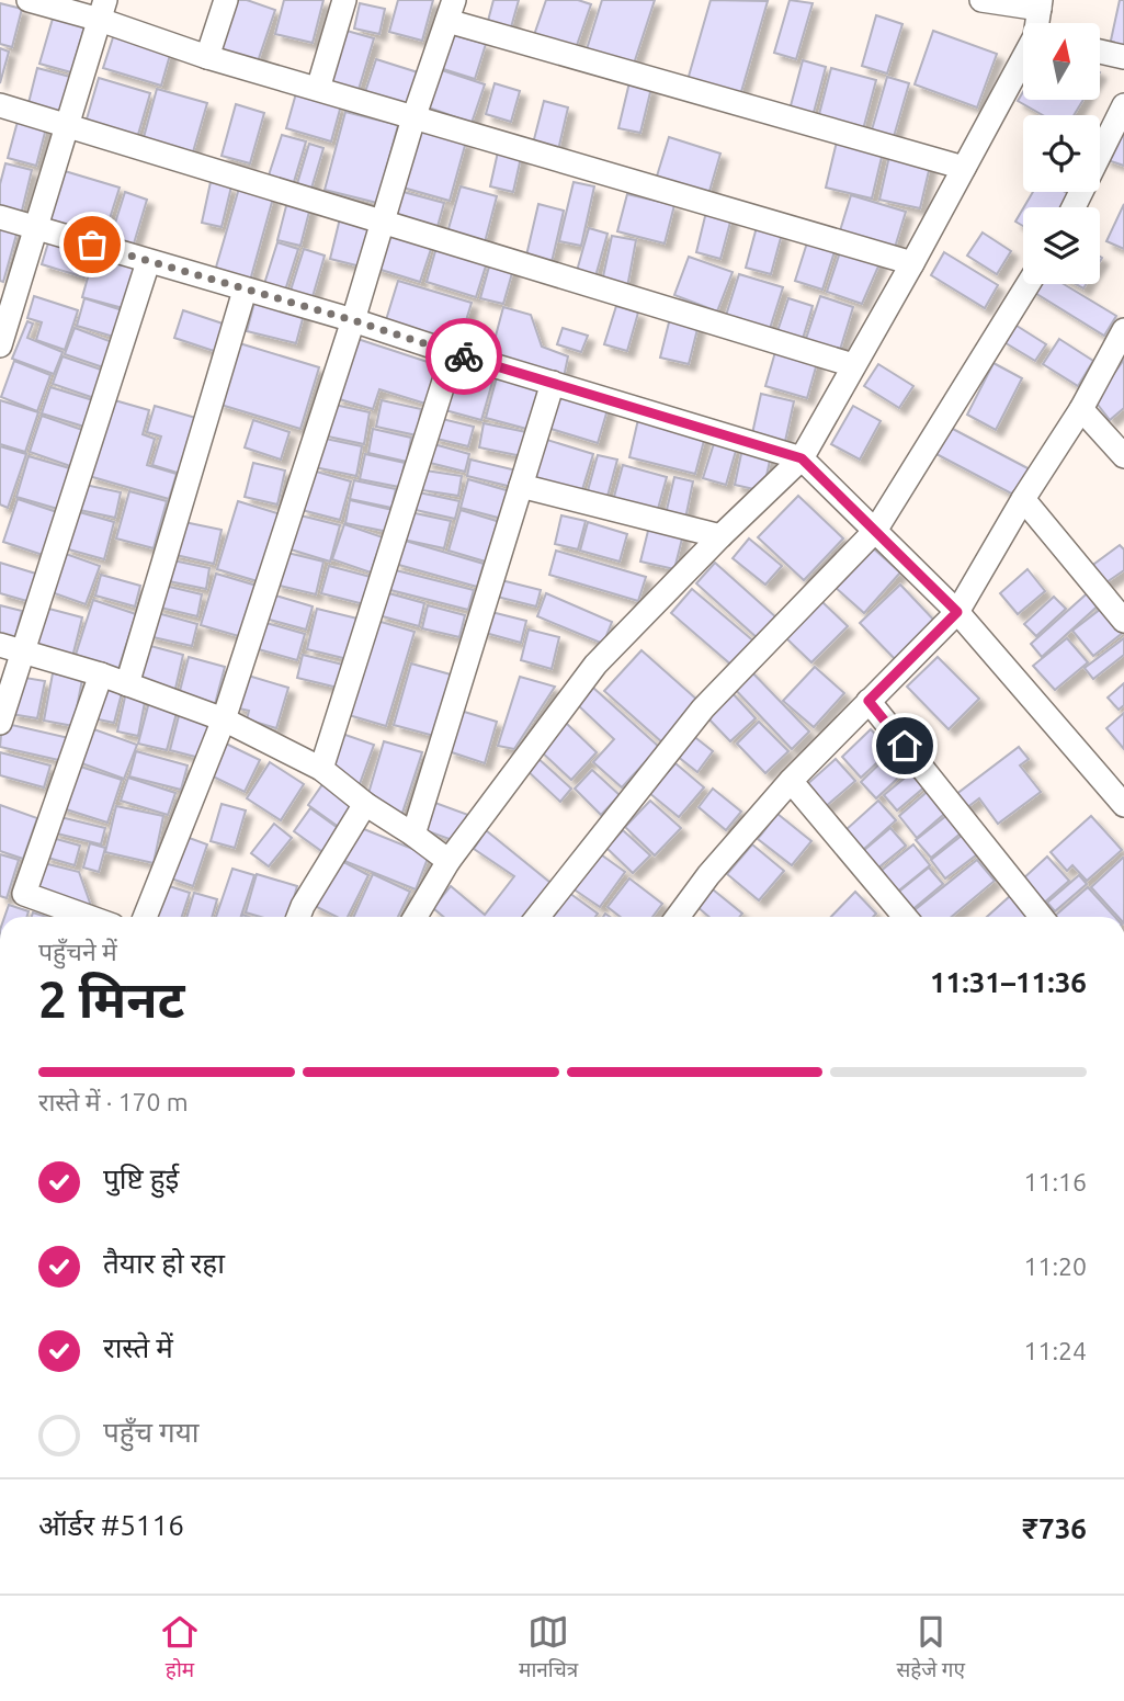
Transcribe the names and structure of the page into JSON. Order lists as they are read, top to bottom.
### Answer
{
  "north": "top",
  "page": {
    "heading": ["2 मिनट", "पहुँचने में", "11:31–11:36"],
    "panel": ["ऑर्डर #5116", "₹736"],
    "bar": "रास्ते में · 170 m",
    "list": [
      ["पुष्टि हुई", "11:16"],
      ["तैयार हो रहा", "11:20"],
      ["रास्ते में", "11:24"],
      "पहुँच गया"
    ],
    "tabs": ["होम", "मानचित्र", "सहेजे गए"]
  }
}
